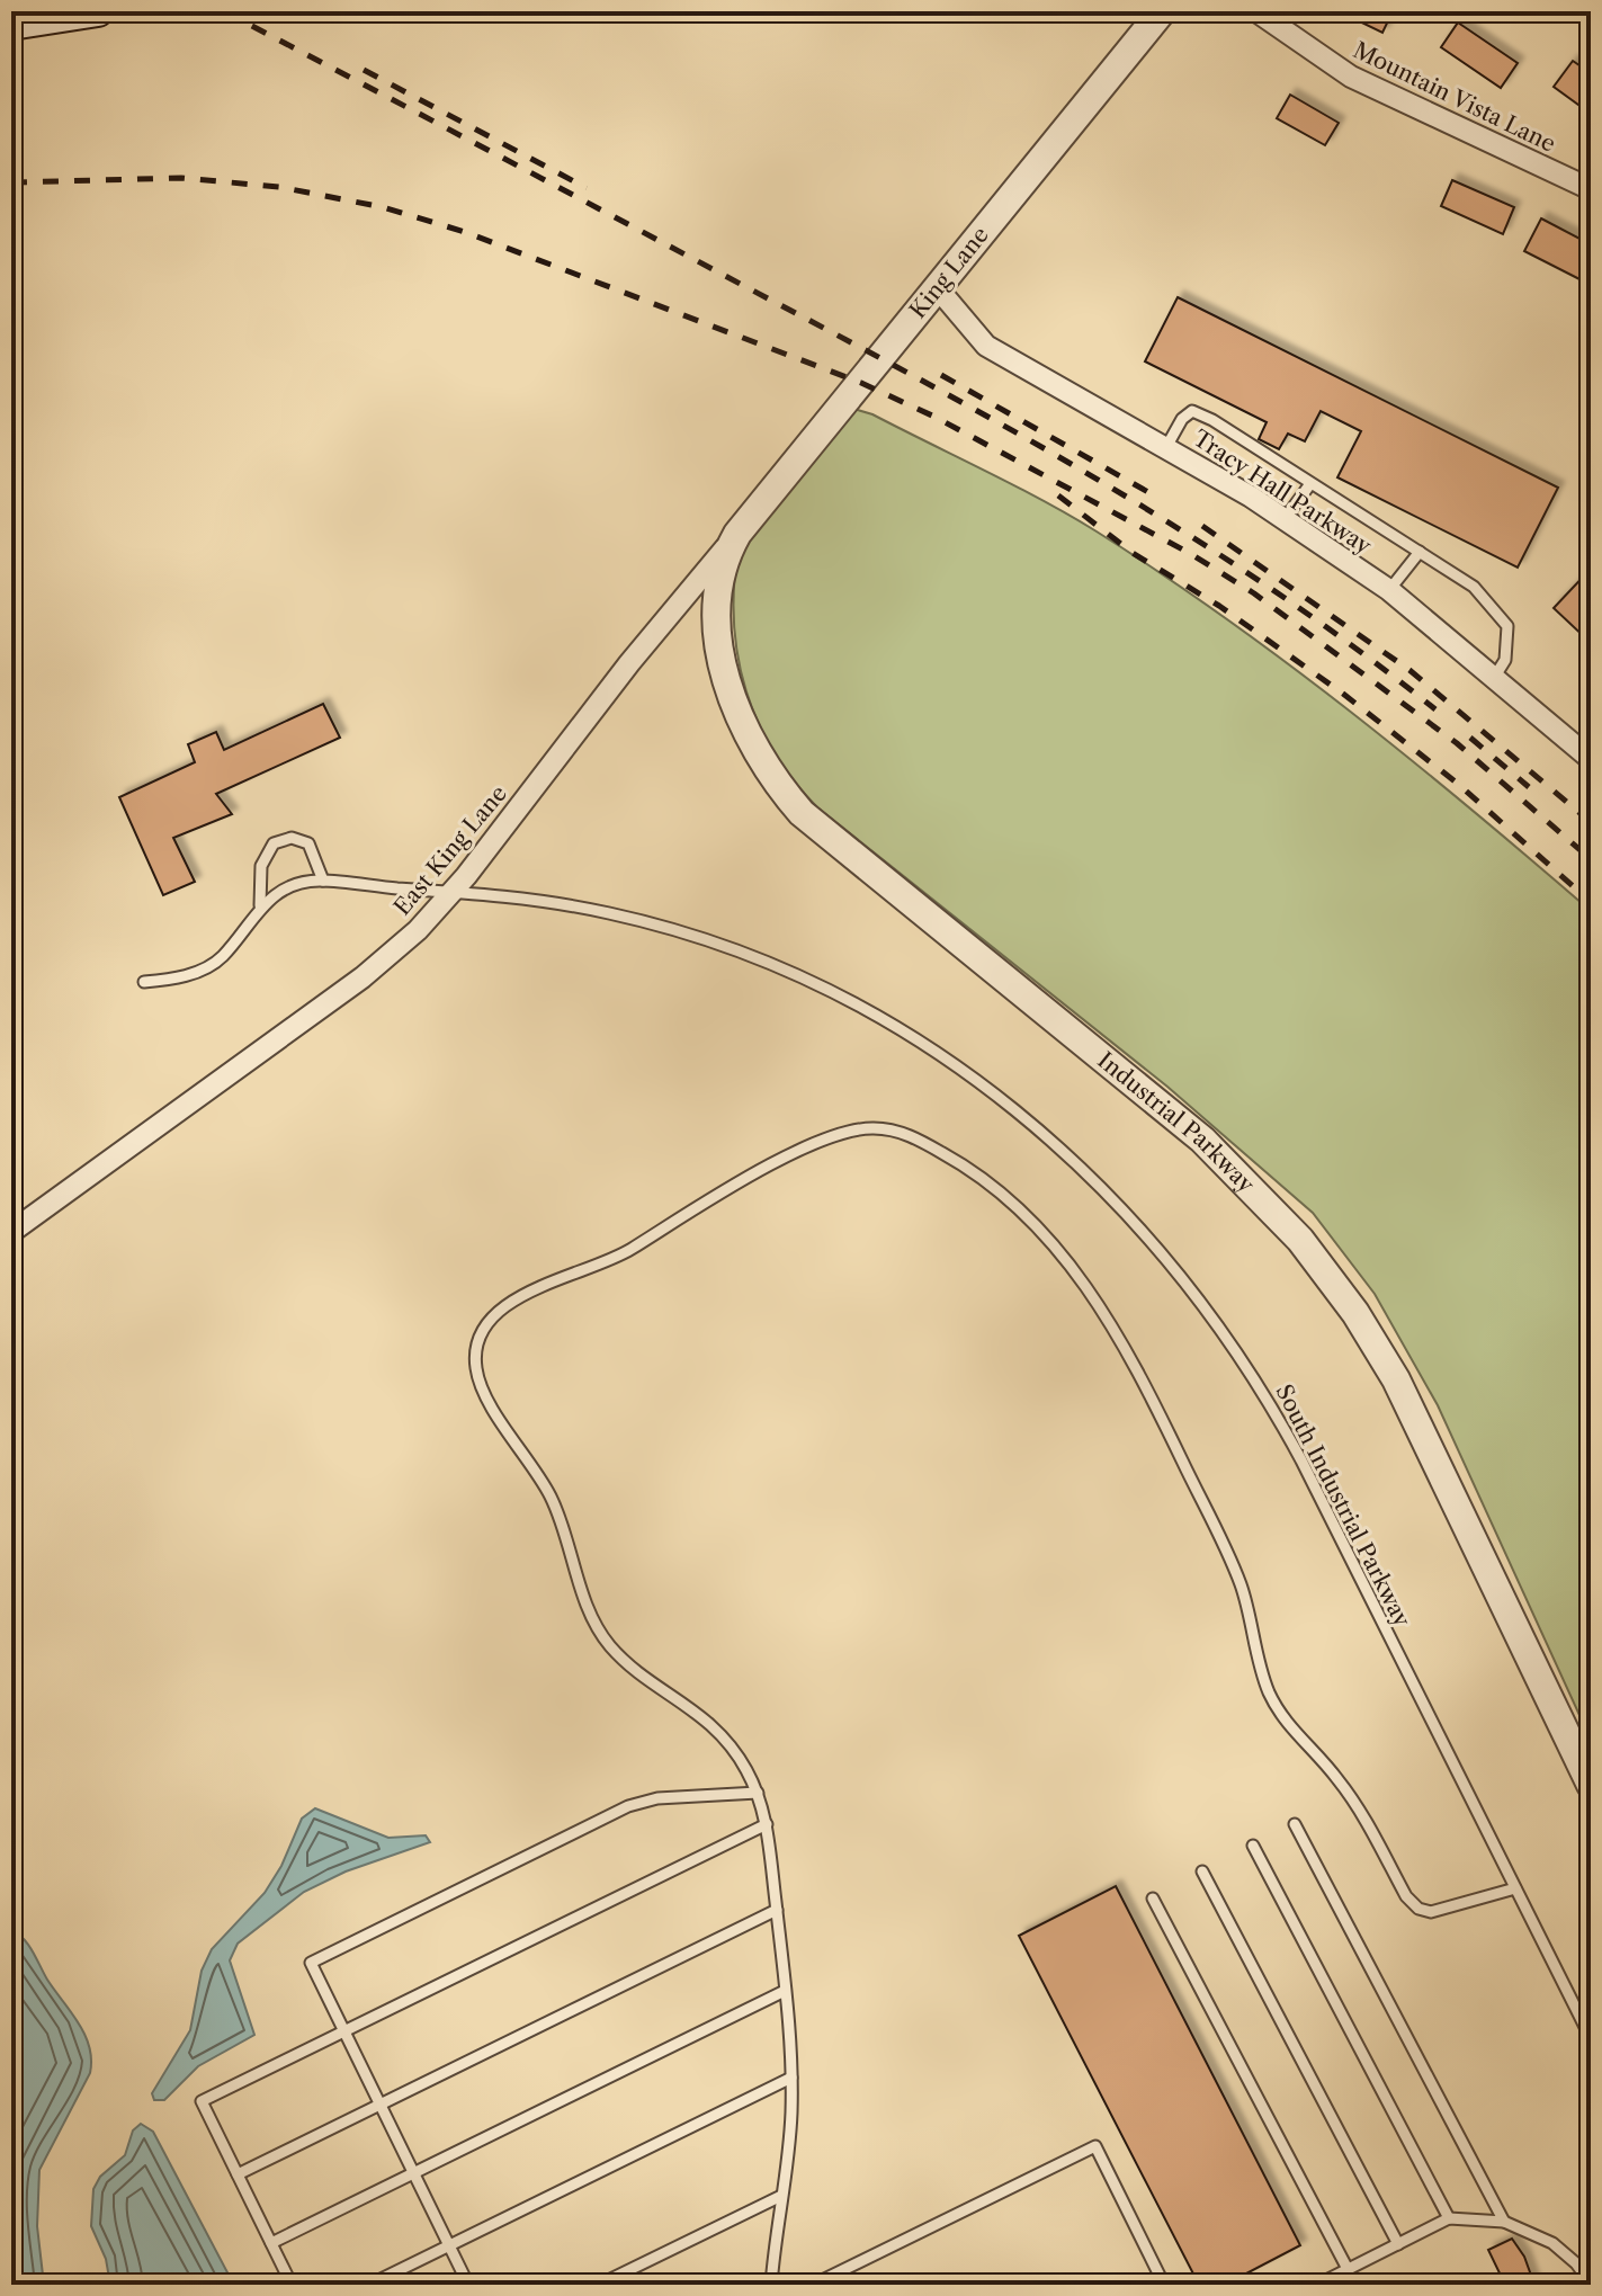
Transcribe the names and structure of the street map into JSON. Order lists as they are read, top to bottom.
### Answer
{
  "streets": {
    "street": [
      "Mountain Vista Lane",
      "King Lane",
      "Tracy Hall Parkway",
      "East King Lane",
      "Industrial Parkway"
    ],
    "lane": ["South Industrial Parkway"]
  },
  "crossings": [
    ["King Lane", "Tracy Hall Parkway"],
    ["King Lane", "East King Lane"],
    ["King Lane", "Industrial Parkway"],
    ["East King Lane", "Industrial Parkway"],
    ["East King Lane", "South Industrial Parkway"]
  ]
}
